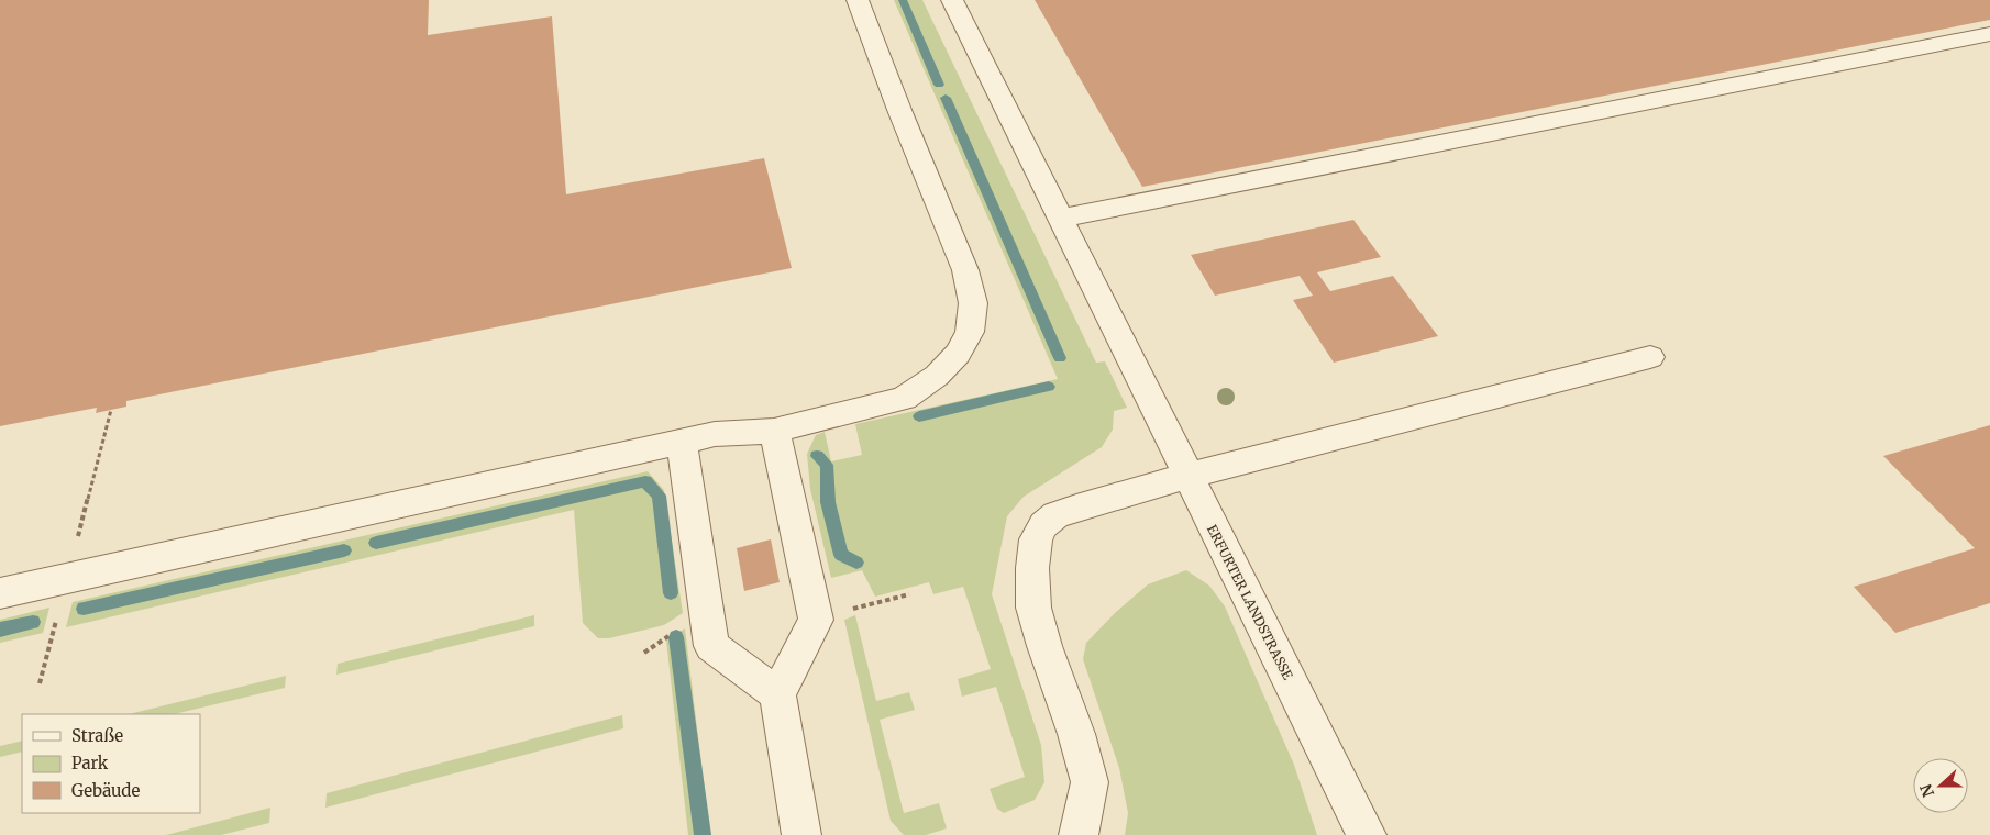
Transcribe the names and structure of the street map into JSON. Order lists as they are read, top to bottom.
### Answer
{
  "streets": {
    "street": ["ERFURTER LANDSTRASSE"]
  },
  "legend": ["Straße", "Park", "Gebäude"],
  "north": "left"
}
